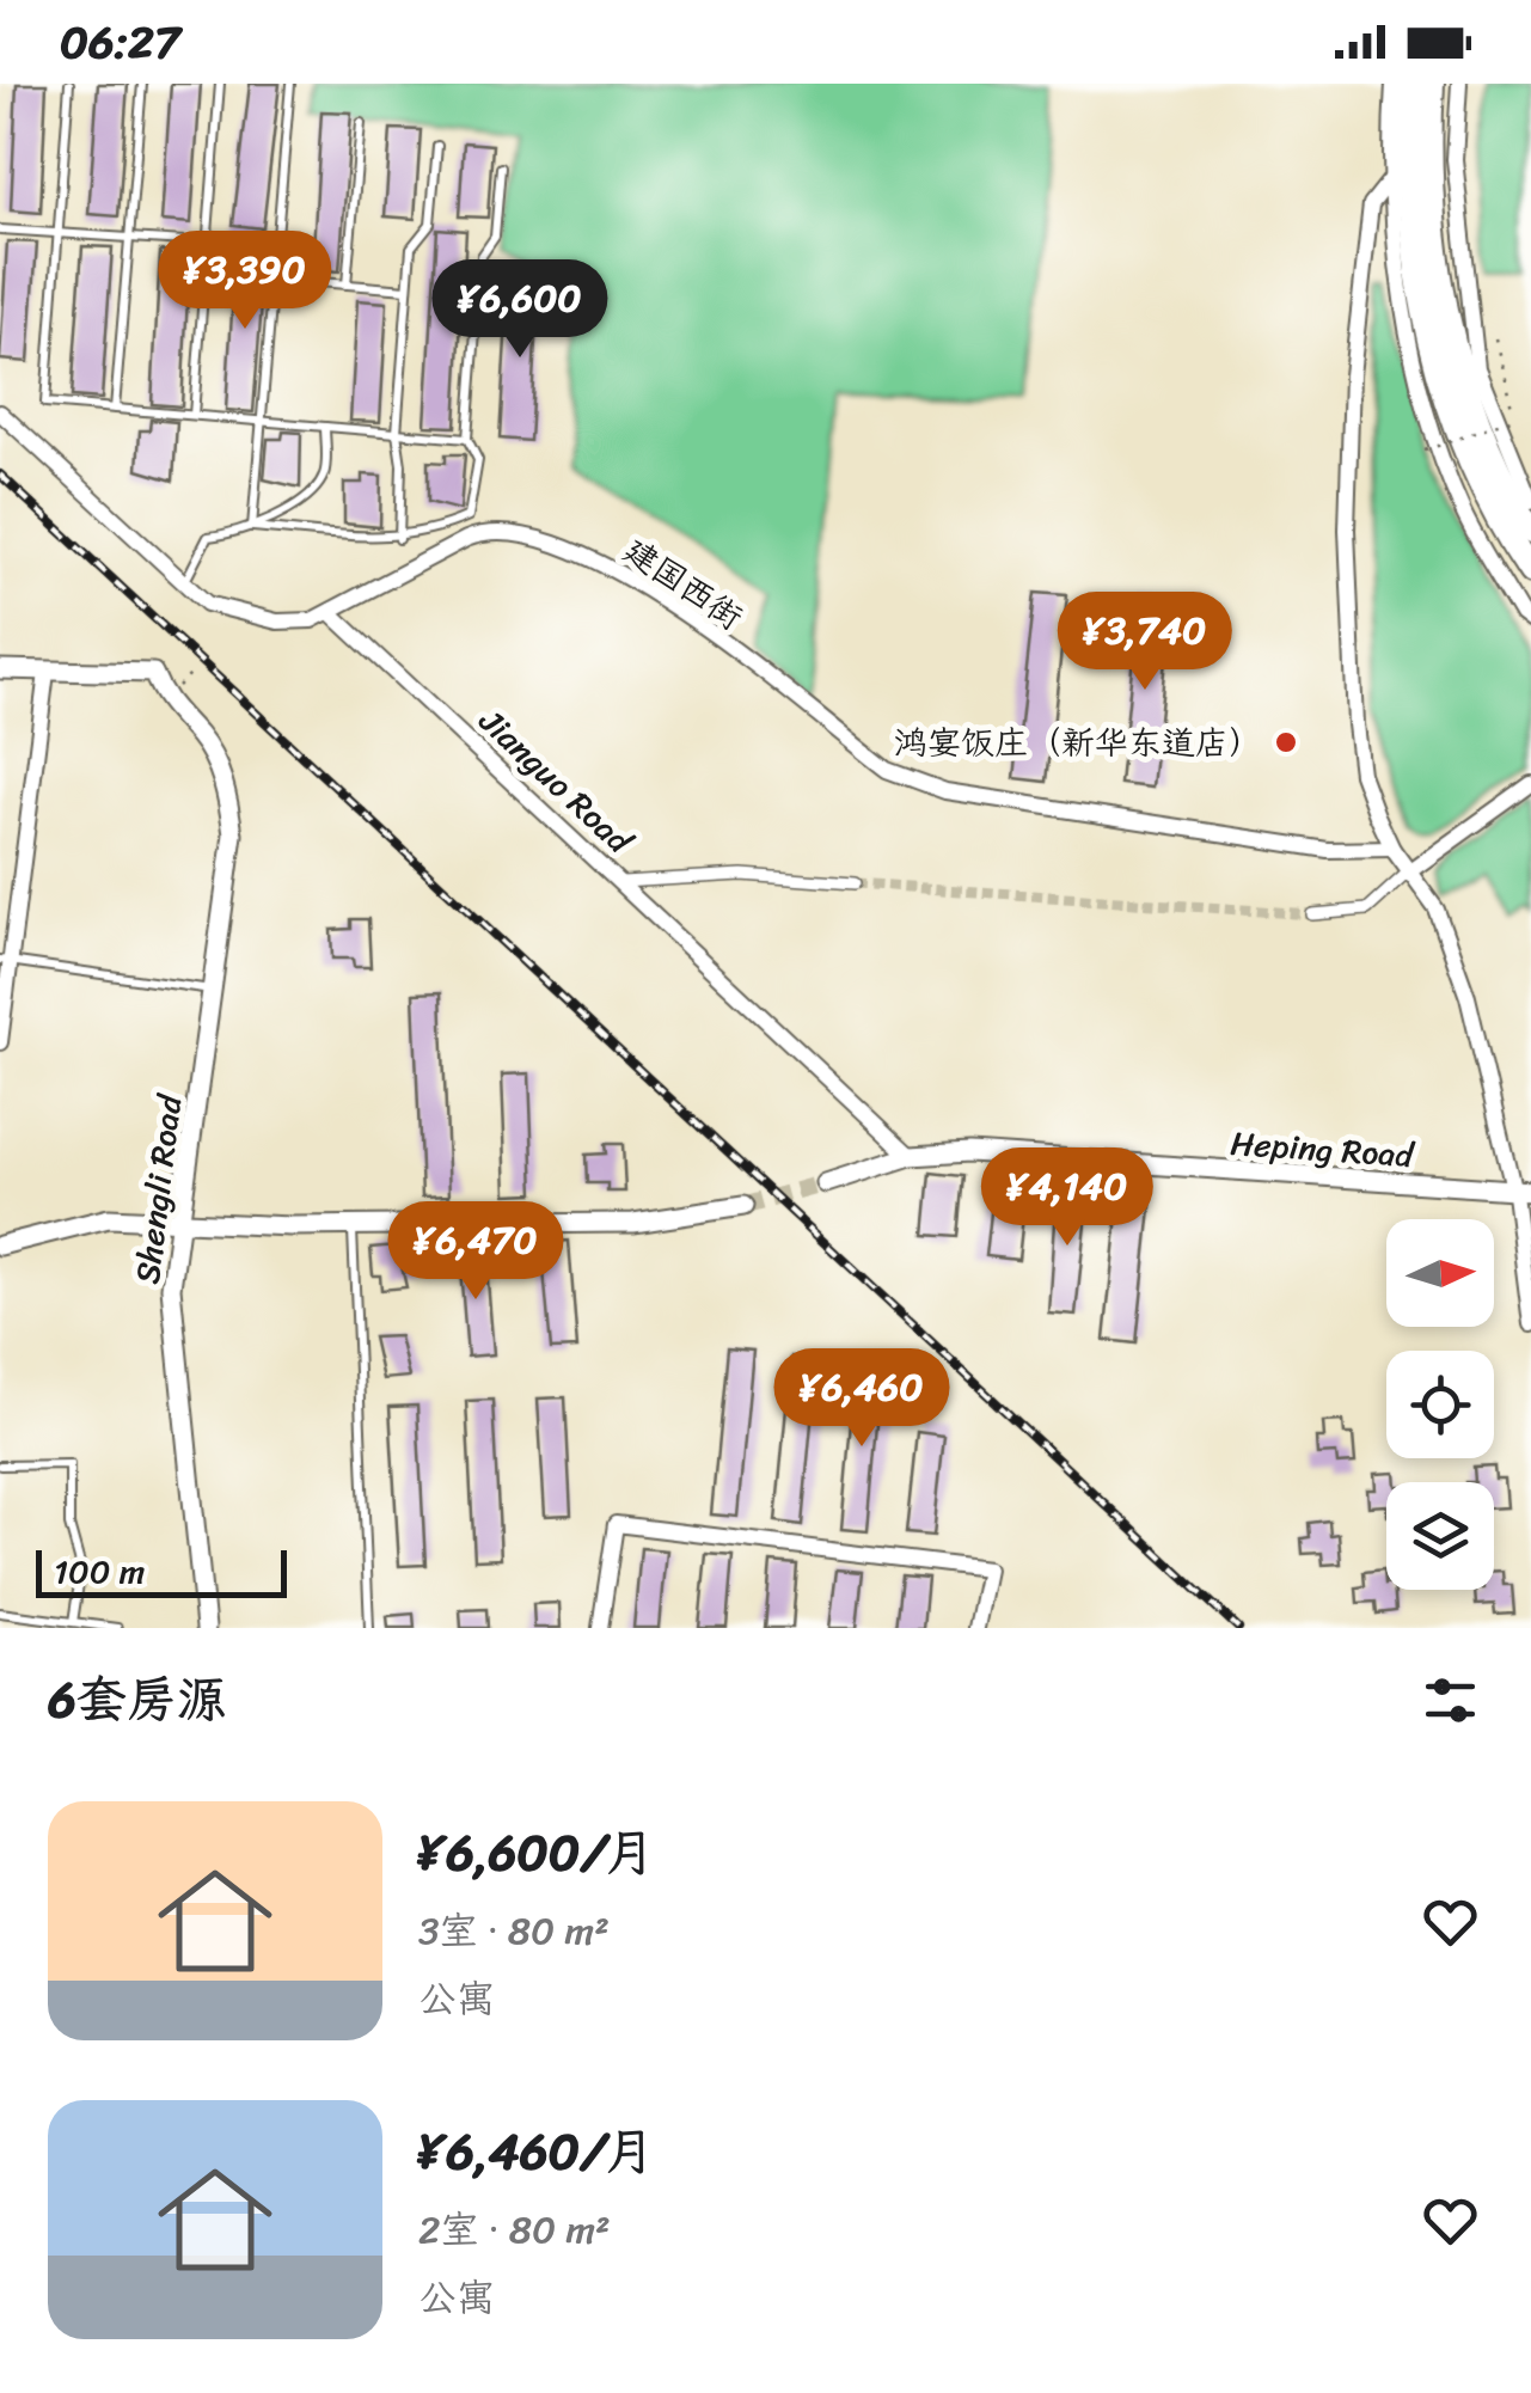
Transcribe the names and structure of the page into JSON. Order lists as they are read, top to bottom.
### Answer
{
  "streets": {
    "street": [
      "建国西街",
      "Jianguo Road",
      "Heping Road",
      "Shengli Road"
    ]
  },
  "crossings": [
    ["建国西街", "Jianguo Road"]
  ],
  "places": ["鸿宴饭庄（新华东道店）"],
  "scale_bar": "100 m",
  "north": "right",
  "page": {
    "status": "06:27",
    "price": [
      "¥3,390",
      "¥6,600",
      "¥3,740",
      "¥4,140",
      "¥6,470",
      "¥6,460"
    ],
    "scale": "100 m",
    "heading": "6套房源",
    "list": [
      {
        "name": "¥6,600/月",
        "note": "3室 · 80 m² · 公寓"
      },
      {
        "name": "¥6,460/月",
        "note": "2室 · 80 m² · 公寓"
      }
    ]
  }
}
